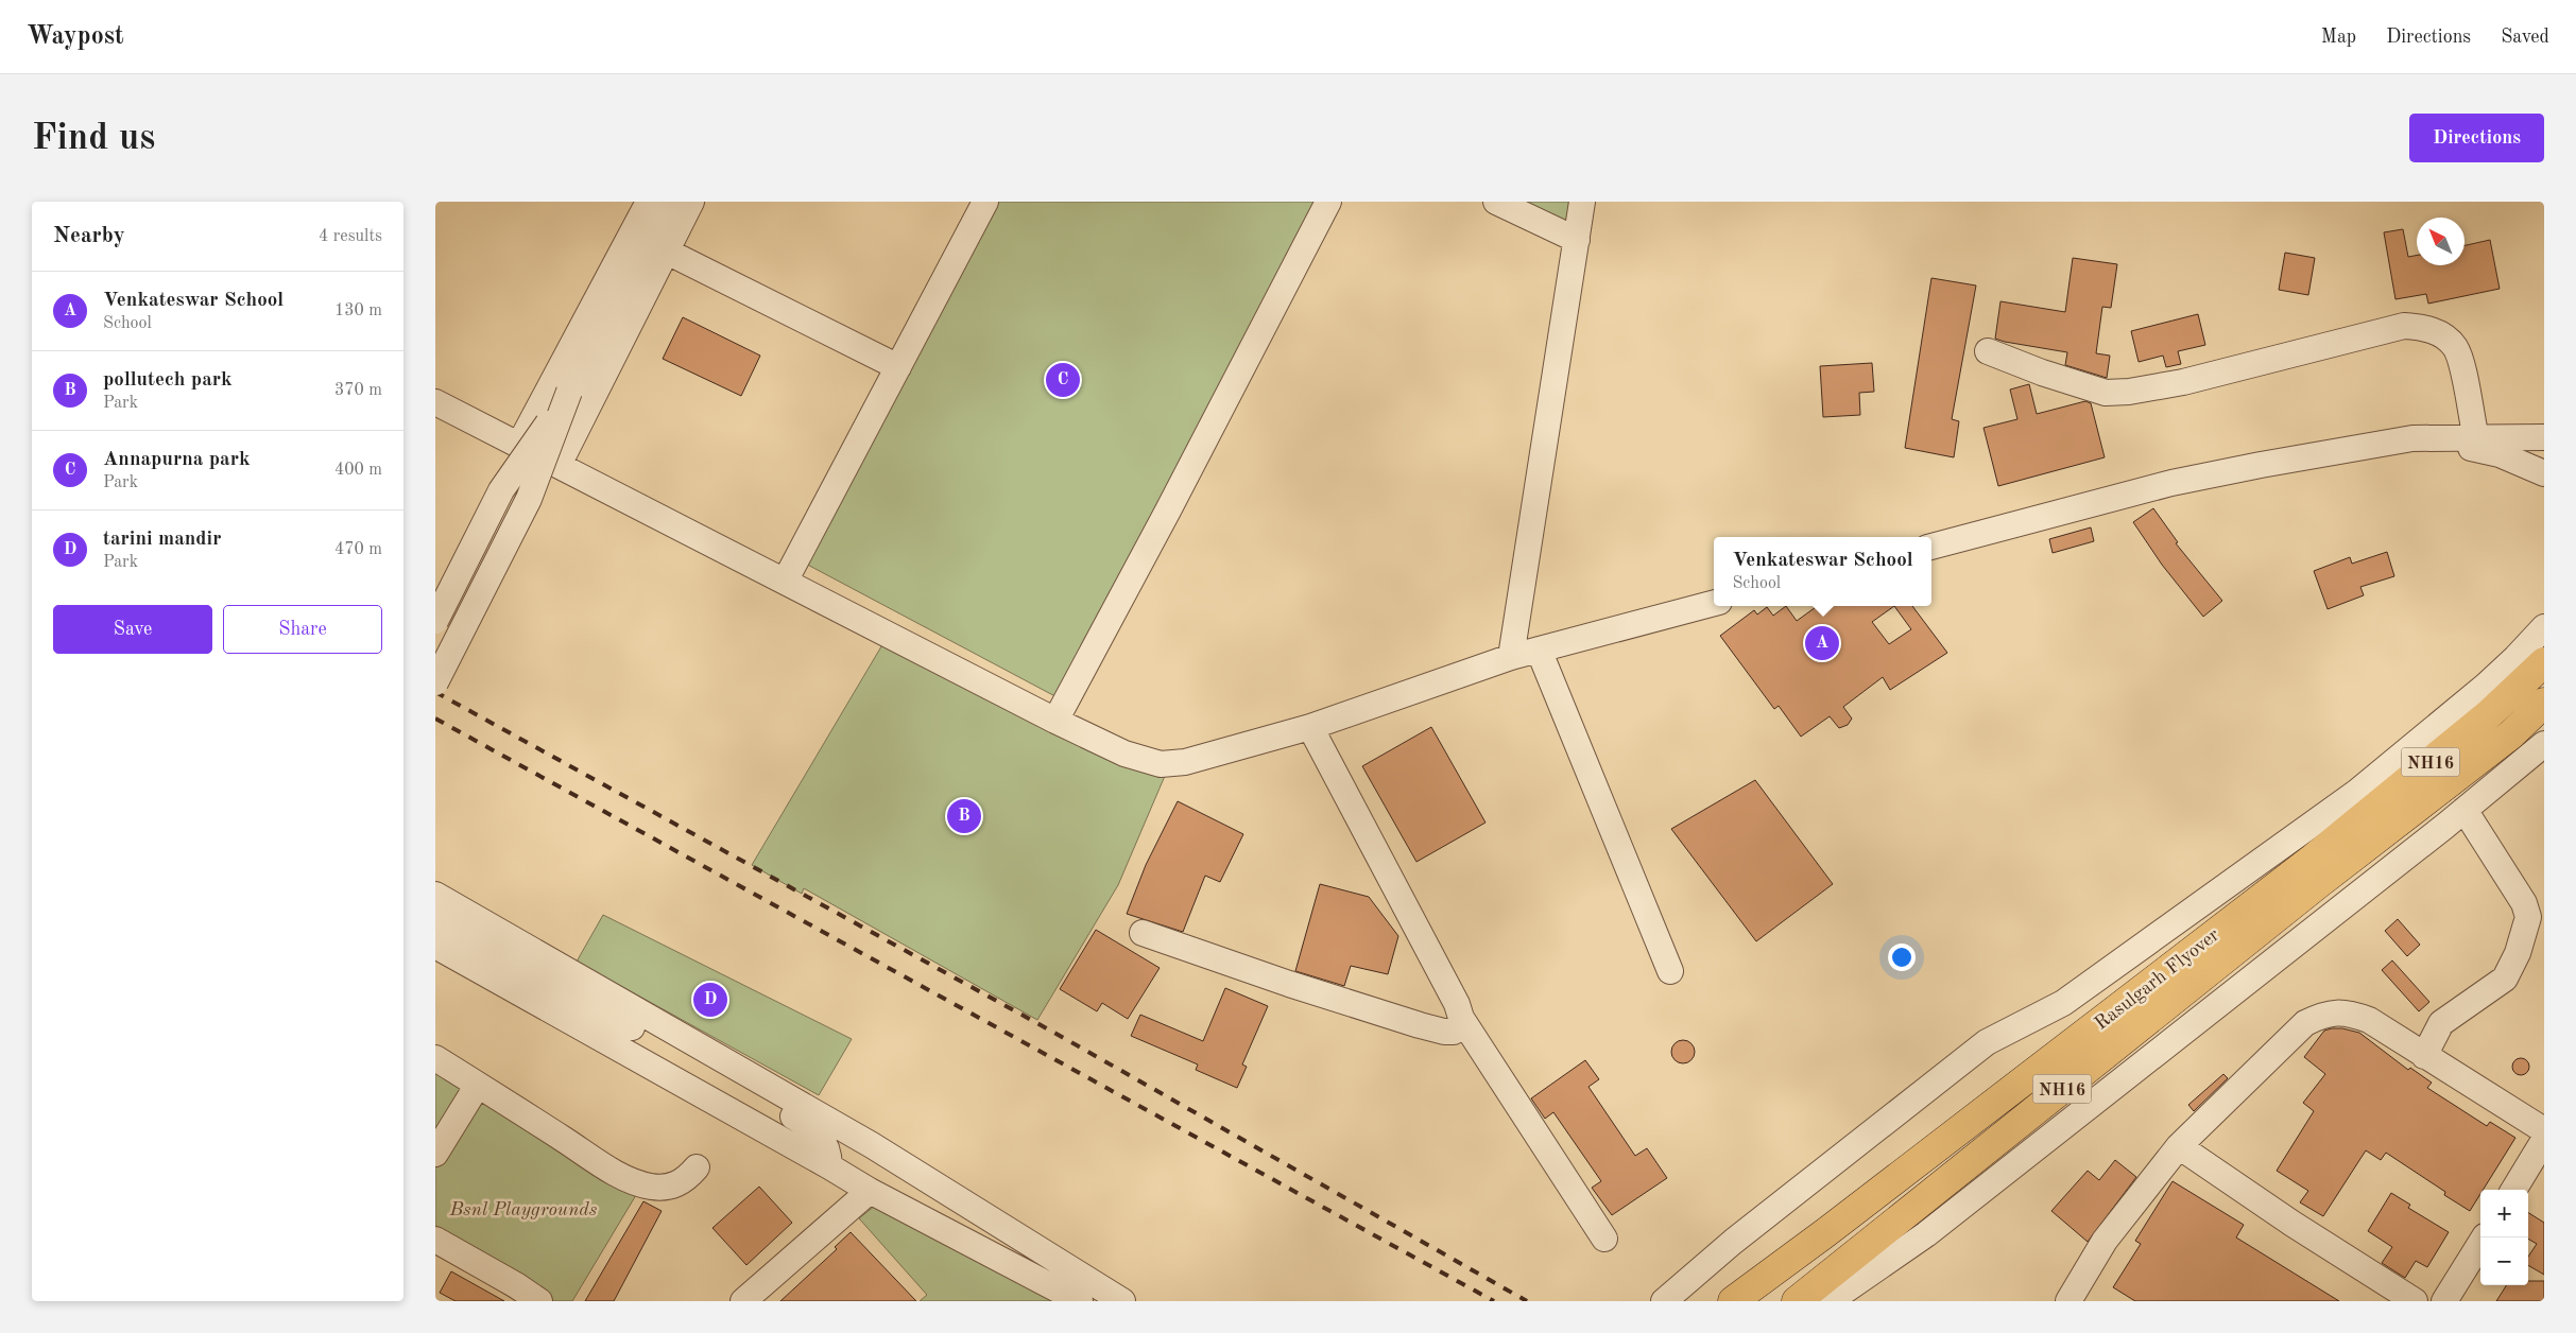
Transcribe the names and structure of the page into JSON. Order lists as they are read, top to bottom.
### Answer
{
  "streets": {
    "highway": ["NH16", "Rasulgarh Flyover"]
  },
  "parks": ["Bsnl Playgrounds"],
  "north": "top left",
  "page": {
    "header": "Waypost",
    "nav": ["Map", "Directions", "Saved"],
    "buttons": [
      "Directions",
      ["Save", "Share"]
    ],
    "title": "Find us",
    "heading": ["Nearby", "4 results"],
    "list": [
      {
        "mark": "A",
        "name": "Venkateswar School",
        "note": "School",
        "value": "130 m"
      },
      {
        "mark": "B",
        "name": "pollutech park",
        "note": "Park",
        "value": "370 m"
      },
      {
        "mark": "C",
        "name": "Annapurna park",
        "note": "Park",
        "value": "400 m"
      },
      {
        "mark": "D",
        "name": "tarini mandir",
        "note": "Park",
        "value": "470 m"
      }
    ],
    "pins": [
      "C",
      "A",
      "B",
      "D"
    ],
    "popup": ["Venkateswar School", "School"],
    "map_buttons": ["+", "−"]
  }
}
